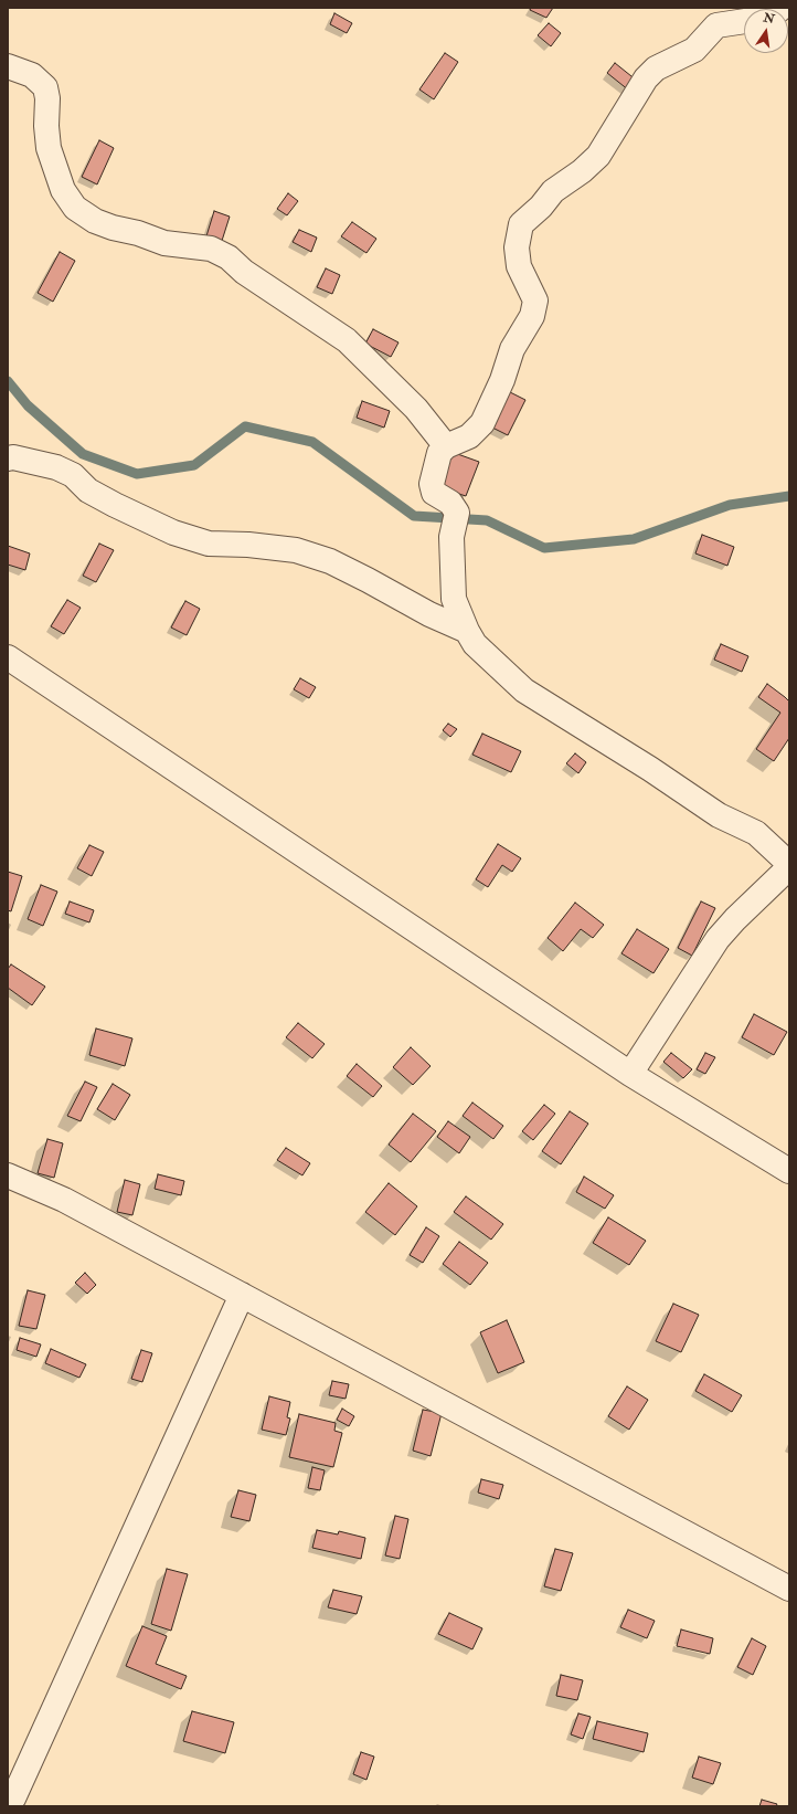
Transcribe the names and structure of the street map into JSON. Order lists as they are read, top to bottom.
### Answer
{
  "north": "top"
}
